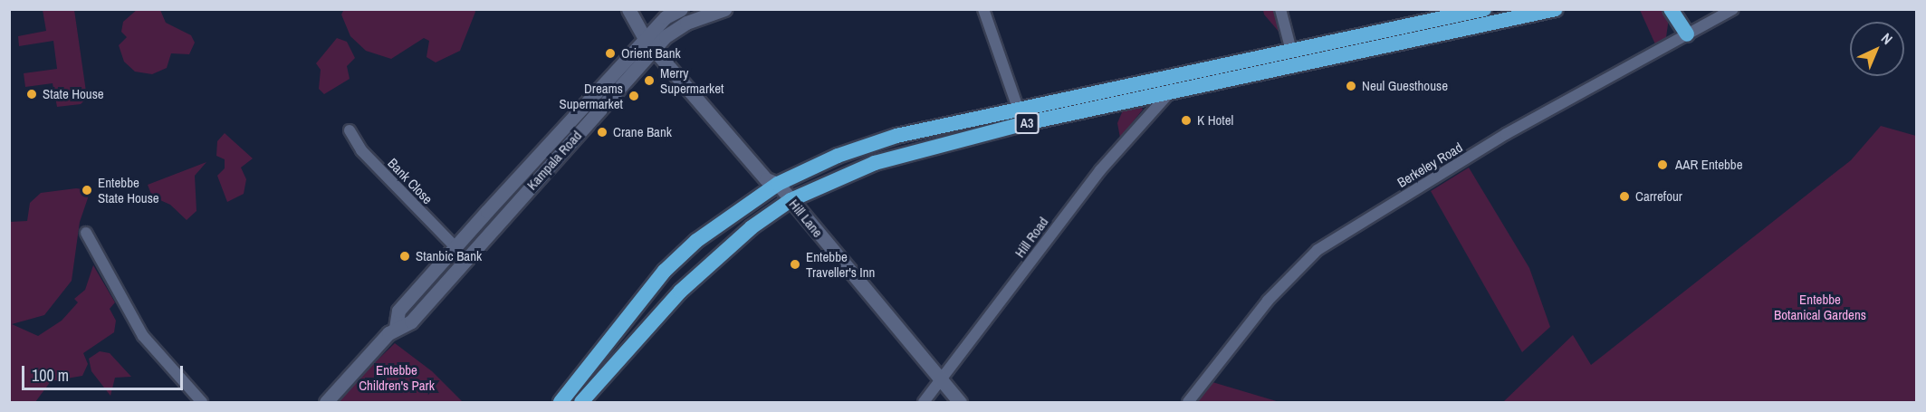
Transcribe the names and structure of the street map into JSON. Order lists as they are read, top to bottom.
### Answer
{
  "streets": {
    "highway": ["A3"],
    "main road": ["Kampala Road", "Hill Lane"],
    "street": ["Berkeley Road", "Bank Close", "Hill Road"]
  },
  "crossings": [
    ["A3", "Hill Lane"],
    ["A3", "Hill Road"],
    ["Kampala Road", "Bank Close"],
    ["Kampala Road", "Hill Lane"],
    ["Hill Lane", "Hill Road"]
  ],
  "parks": ["Entebbe Botanical Gardens", "Entebbe Children's Park"],
  "places": [
    "Orient Bank",
    "Merry Supermarket",
    "Neul Guesthouse",
    "State House",
    "Dreams Supermarket",
    "K Hotel",
    "Crane Bank",
    "AAR Entebbe",
    "Entebbe State House",
    "Carrefour",
    "Stanbic Bank",
    "Entebbe Traveller's Inn"
  ],
  "scale_bar": "100 m",
  "north": "top right"
}
